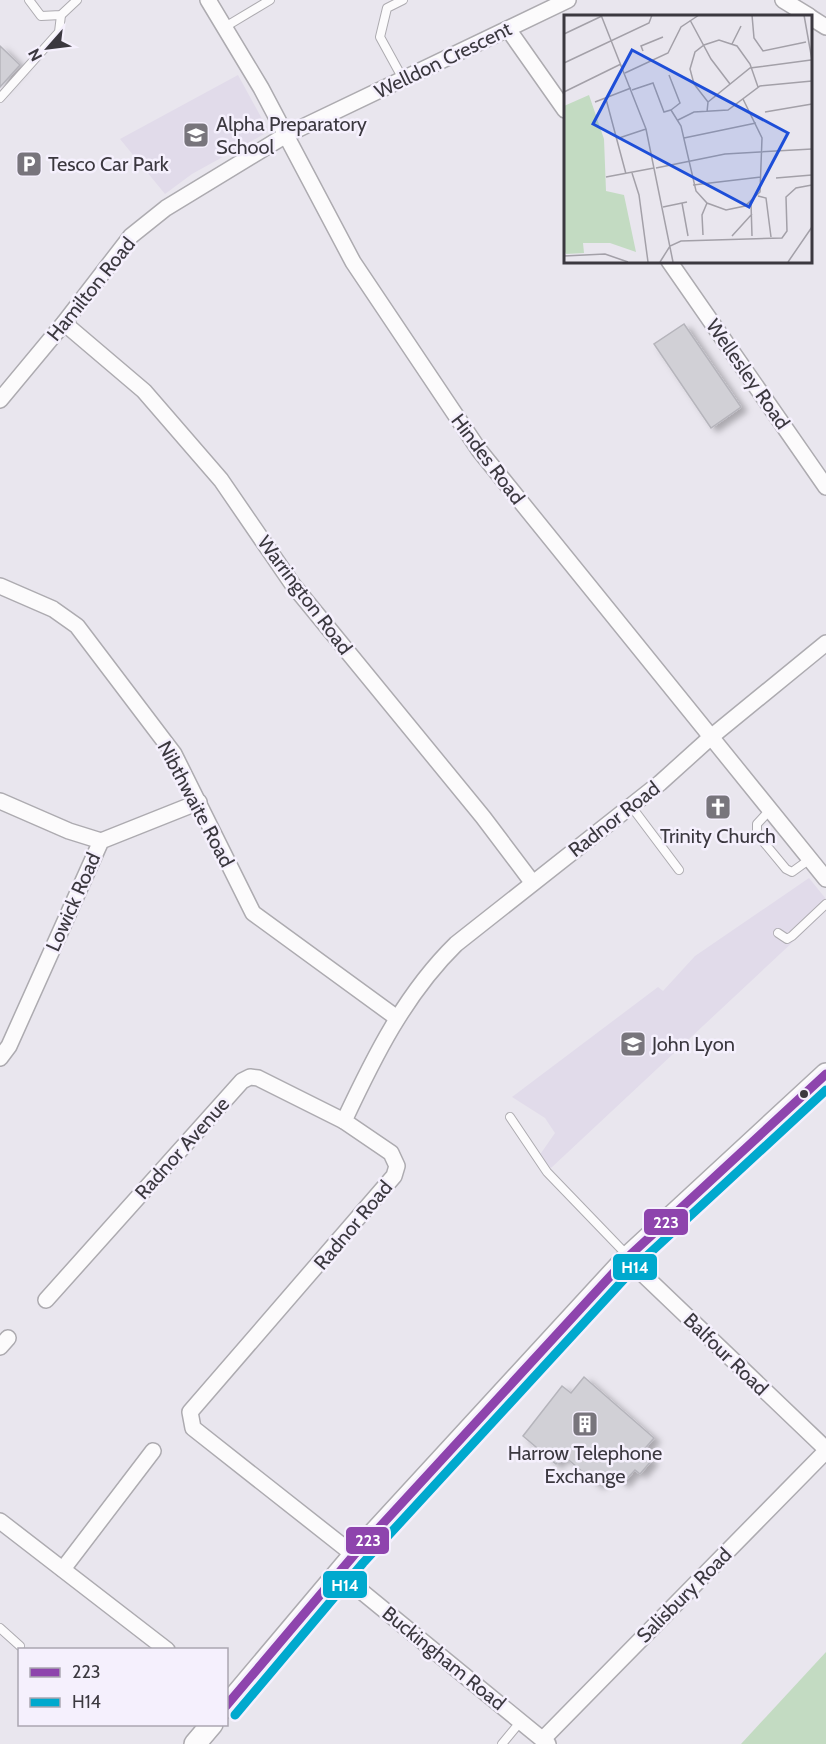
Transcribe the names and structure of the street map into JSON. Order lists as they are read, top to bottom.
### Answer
{
  "streets": {
    "street": [
      "Welldon Crescent",
      "Hamilton Road",
      "Wellesley Road",
      "Hindes Road",
      "Warrington Road",
      "Nibthwaite Road",
      "Radnor Road",
      "Lowick Road",
      "Radnor Avenue",
      "Balfour Road",
      "Salisbury Road",
      "Buckingham Road"
    ]
  },
  "crossings": [
    ["Welldon Crescent", "Hamilton Road"],
    ["Welldon Crescent", "Hindes Road"],
    ["Hamilton Road", "Hindes Road"],
    ["Hamilton Road", "Warrington Road"],
    ["Hindes Road", "Radnor Road"],
    ["Warrington Road", "Radnor Road"],
    ["Nibthwaite Road", "Radnor Road"],
    ["Nibthwaite Road", "Lowick Road"],
    ["Radnor Road", "Radnor Avenue"],
    ["Balfour Road", "Salisbury Road"],
    ["Salisbury Road", "Buckingham Road"]
  ],
  "places": {
    "school or university": ["Alpha Preparatory School", "John Lyon"],
    "parking": ["Tesco Car Park"],
    "church": ["Trinity Church"],
    "building": ["Harrow Telephone Exchange"]
  },
  "lines": ["transit line 223", "transit line H14"],
  "legend": ["223", "H14"],
  "north": "bottom left"
}
